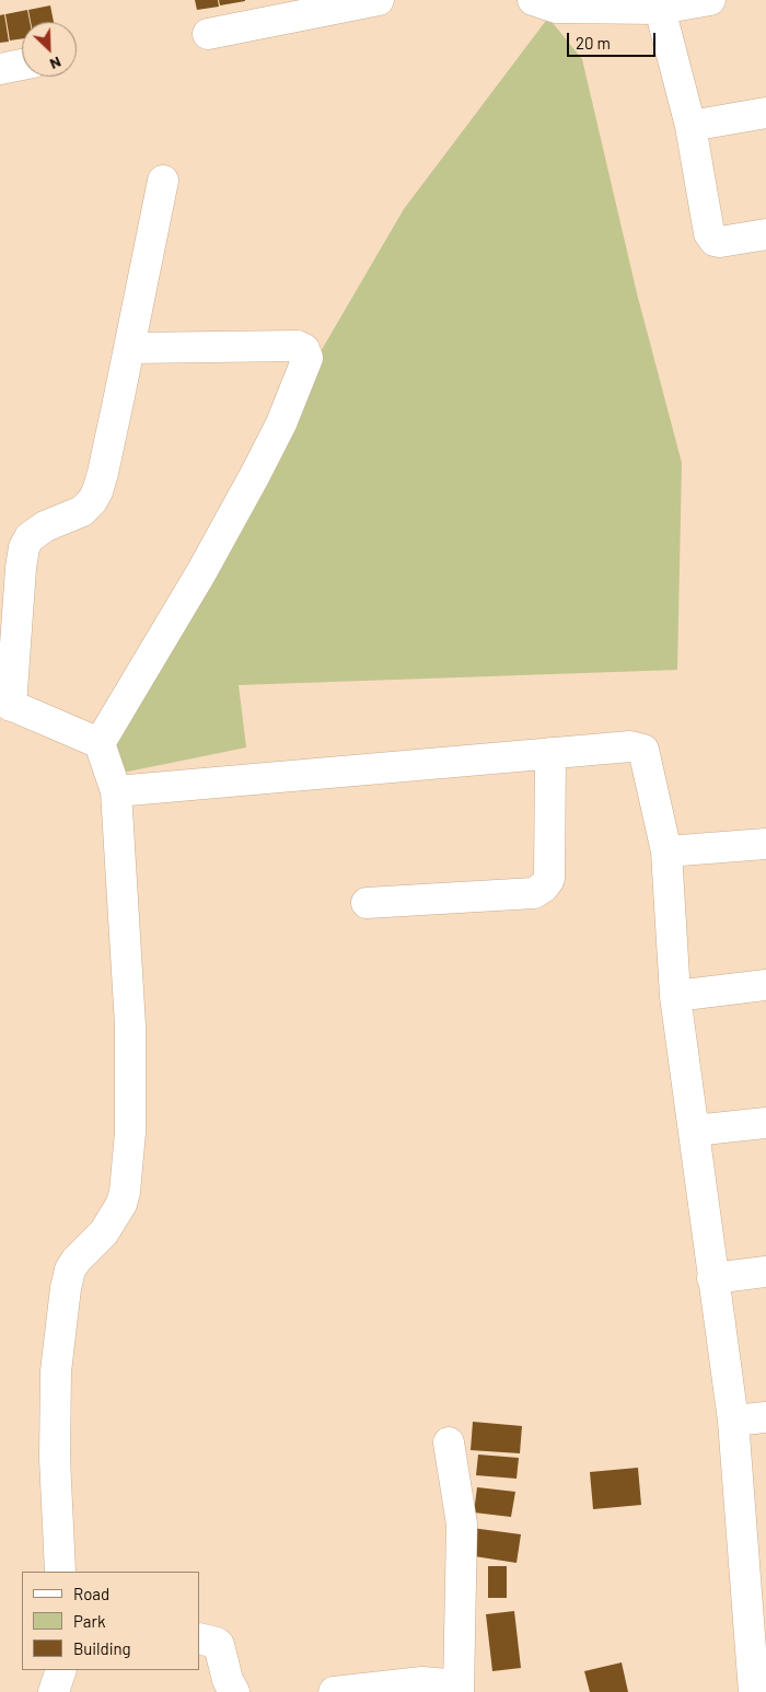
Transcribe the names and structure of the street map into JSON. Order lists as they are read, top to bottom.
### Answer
{
  "legend": ["Road", "Park", "Building"],
  "scale_bar": "20 m",
  "north": "bottom right"
}
